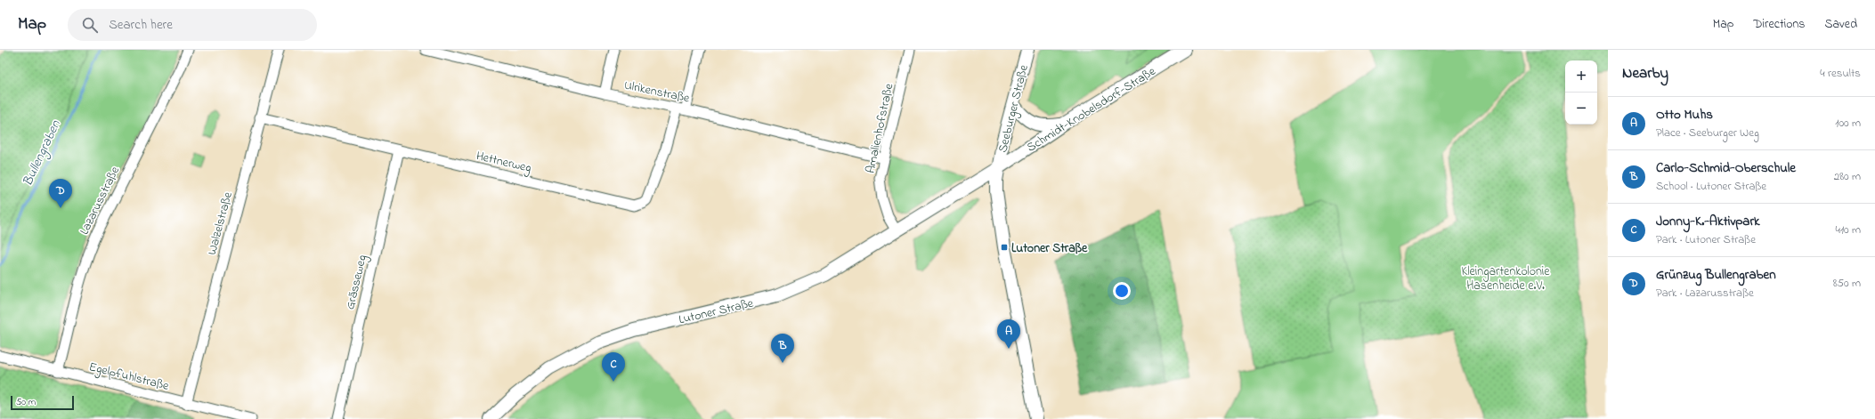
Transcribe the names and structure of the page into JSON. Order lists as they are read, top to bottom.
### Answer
{
  "streets": {
    "street": [
      "Ulrikenstraße",
      "Seeburger Straße",
      "Schmidt-Knobelsdorf-Straße",
      "Amalienhofstraße",
      "Hettnerweg",
      "Lazarusstraße",
      "Walzelstraße",
      "Grässeweg",
      "Lutoner Straße",
      "Egelpfuhlstraße"
    ]
  },
  "crossings": [
    ["Ulrikenstraße", "Amalienhofstraße"],
    ["Ulrikenstraße", "Hettnerweg"],
    ["Seeburger Straße", "Schmidt-Knobelsdorf-Straße"],
    ["Seeburger Straße", "Lutoner Straße"],
    ["Schmidt-Knobelsdorf-Straße", "Lutoner Straße"],
    ["Amalienhofstraße", "Lutoner Straße"],
    ["Hettnerweg", "Walzelstraße"],
    ["Hettnerweg", "Grässeweg"],
    ["Lazarusstraße", "Egelpfuhlstraße"],
    ["Walzelstraße", "Egelpfuhlstraße"]
  ],
  "water": ["Bullengraben"],
  "parks": ["Kleingartenkolonie Hasenheide e.V."],
  "places": {
    "transit": ["Lutoner Straße"]
  },
  "scale_bar": "50 m",
  "page": {
    "header": "Map",
    "search": "Search here",
    "nav": ["Map", "Directions", "Saved"],
    "heading": ["Nearby", "4 results"],
    "map_buttons": ["+", "−"],
    "list": [
      {
        "mark": "A",
        "name": "Otto Muhs",
        "note": "Place · Seeburger Weg",
        "value": "100 m"
      },
      {
        "mark": "B",
        "name": "Carlo-Schmid-Oberschule",
        "note": "School · Lutoner Straße",
        "value": "280 m"
      },
      {
        "mark": "C",
        "name": "Jonny-K.-Aktivpark",
        "note": "Park · Lutoner Straße",
        "value": "410 m"
      },
      {
        "mark": "D",
        "name": "Grünzug Bullengraben",
        "note": "Park · Lazarusstraße",
        "value": "850 m"
      }
    ],
    "pins": [
      "D",
      "A",
      "B",
      "C"
    ],
    "scale": "50 m"
  }
}
